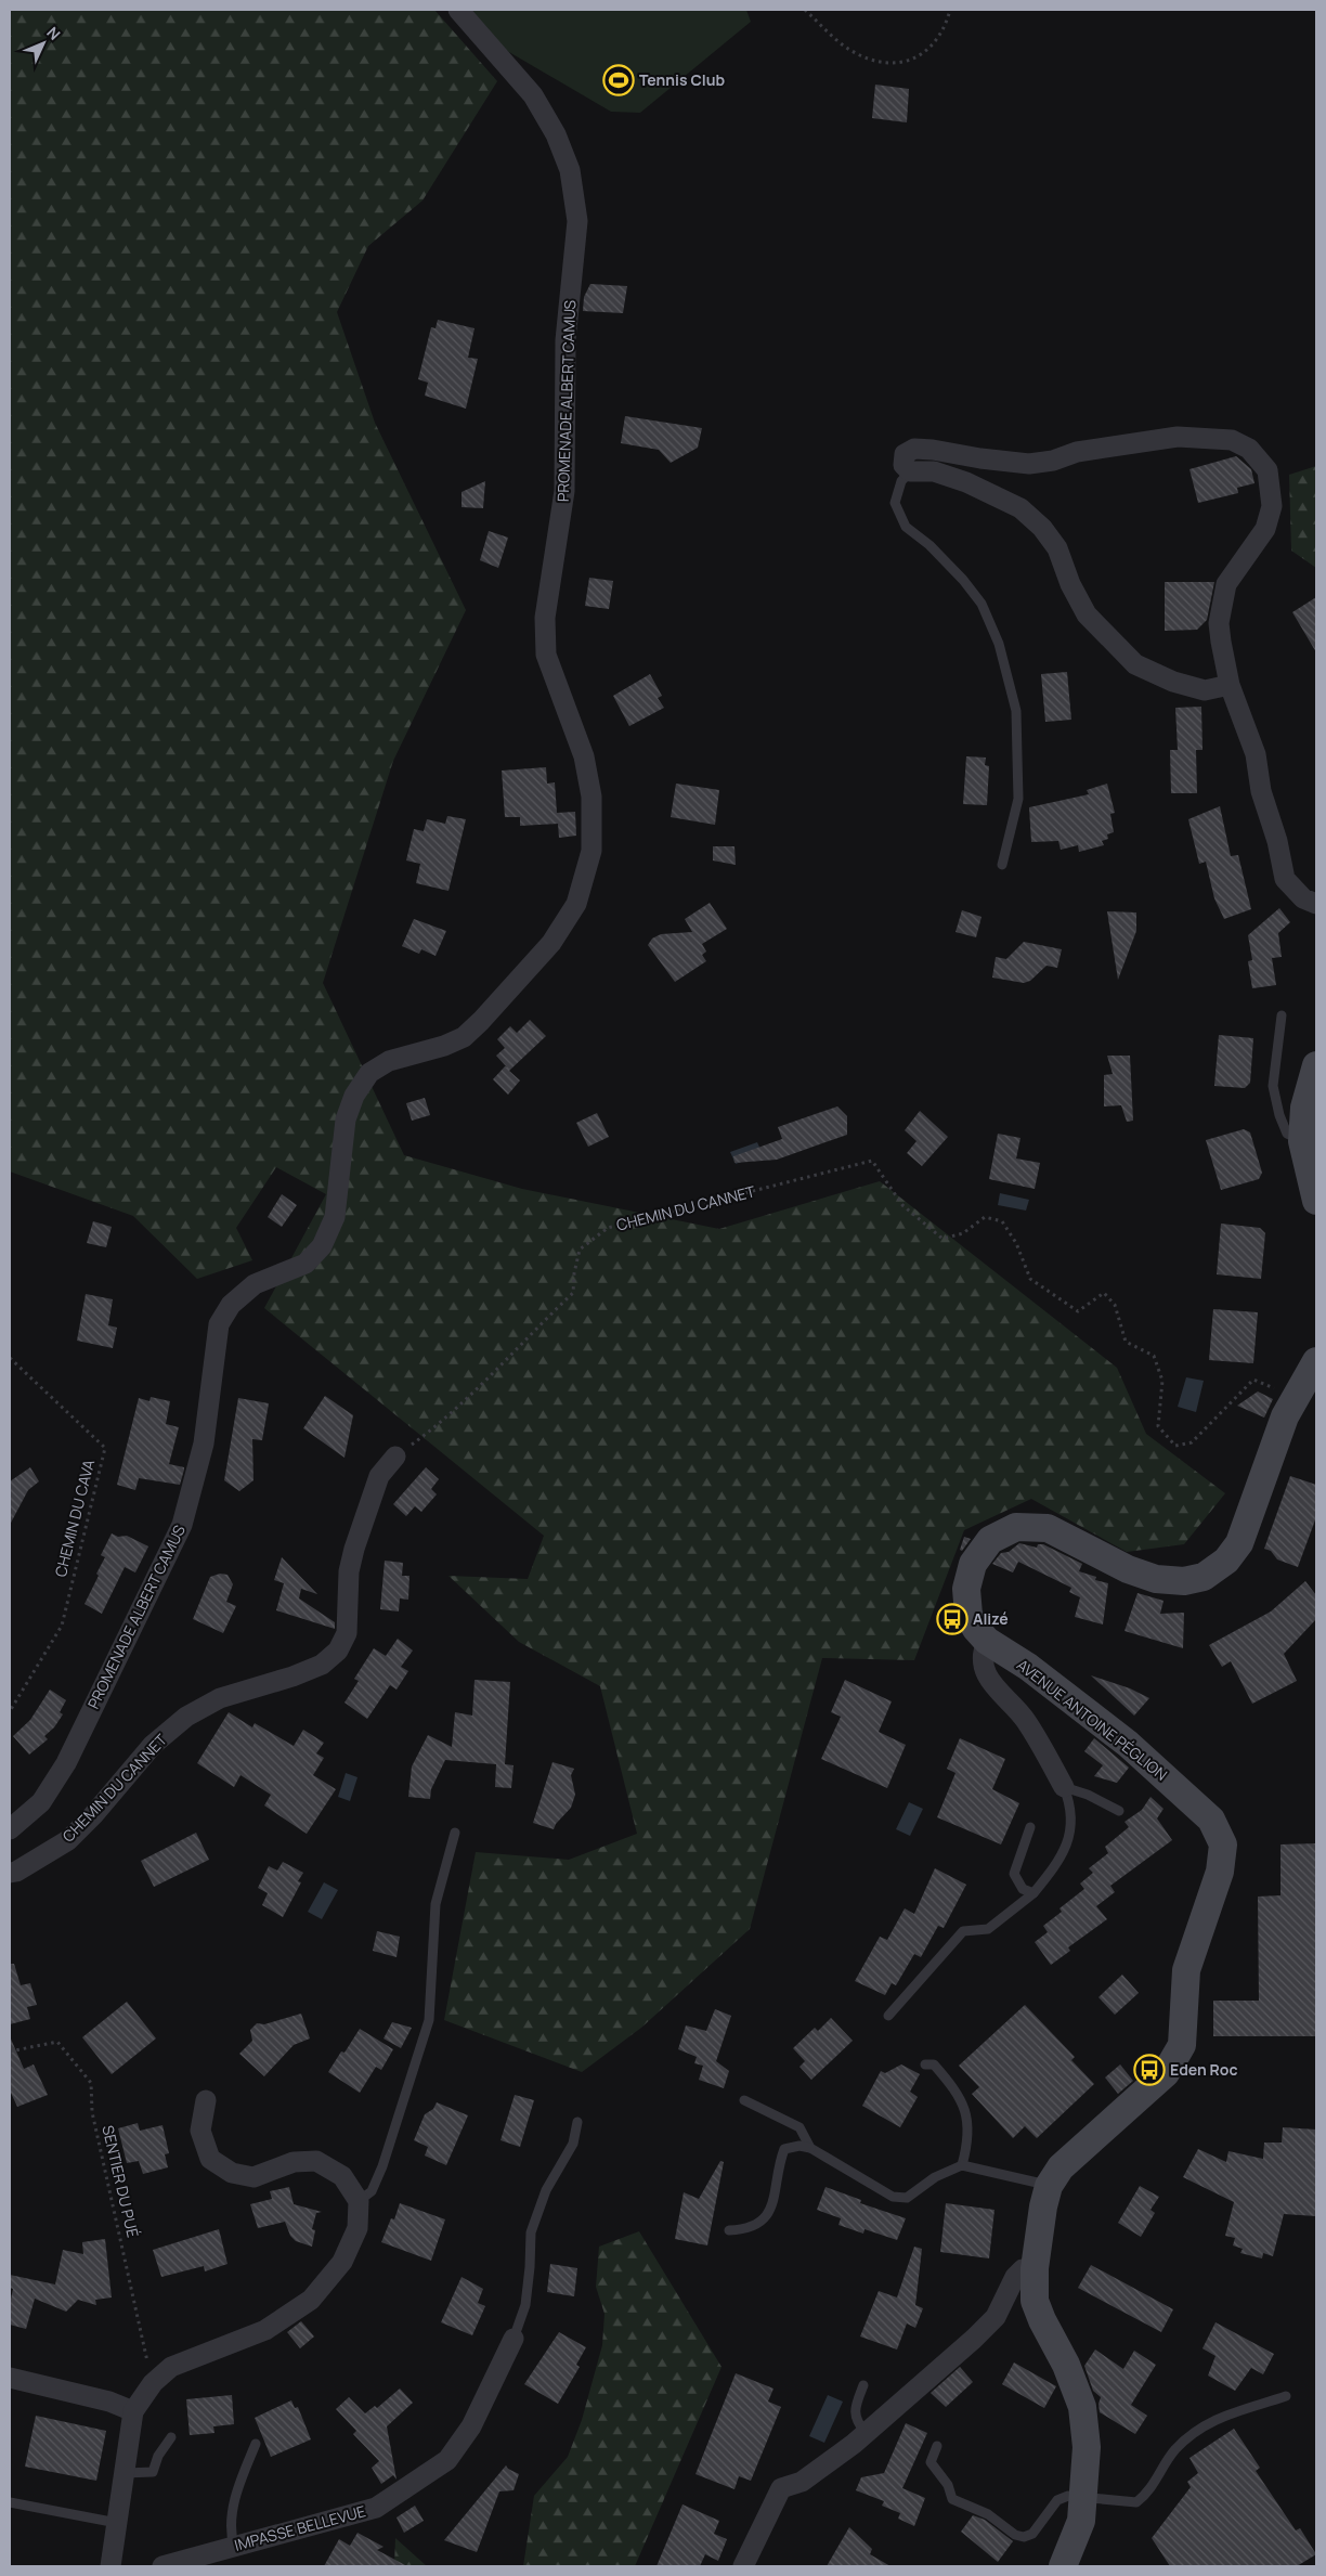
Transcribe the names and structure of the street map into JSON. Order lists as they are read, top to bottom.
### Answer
{
  "streets": {
    "street": [
      "PROMENADE ALBERT CAMUS",
      "CHEMIN DU CANNET",
      "AVENUE ANTOINE PÉGLION",
      "IMPASSE BELLEVUE"
    ],
    "path": ["CHEMIN DU CAVA", "SENTIER DU PUÉ"]
  },
  "crossings": [
    ["CHEMIN DU CANNET", "AVENUE ANTOINE PÉGLION"]
  ],
  "places": {
    "sports": ["Tennis Club"],
    "bus stop": ["Alizé", "Eden Roc"]
  },
  "north": "top right"
}
